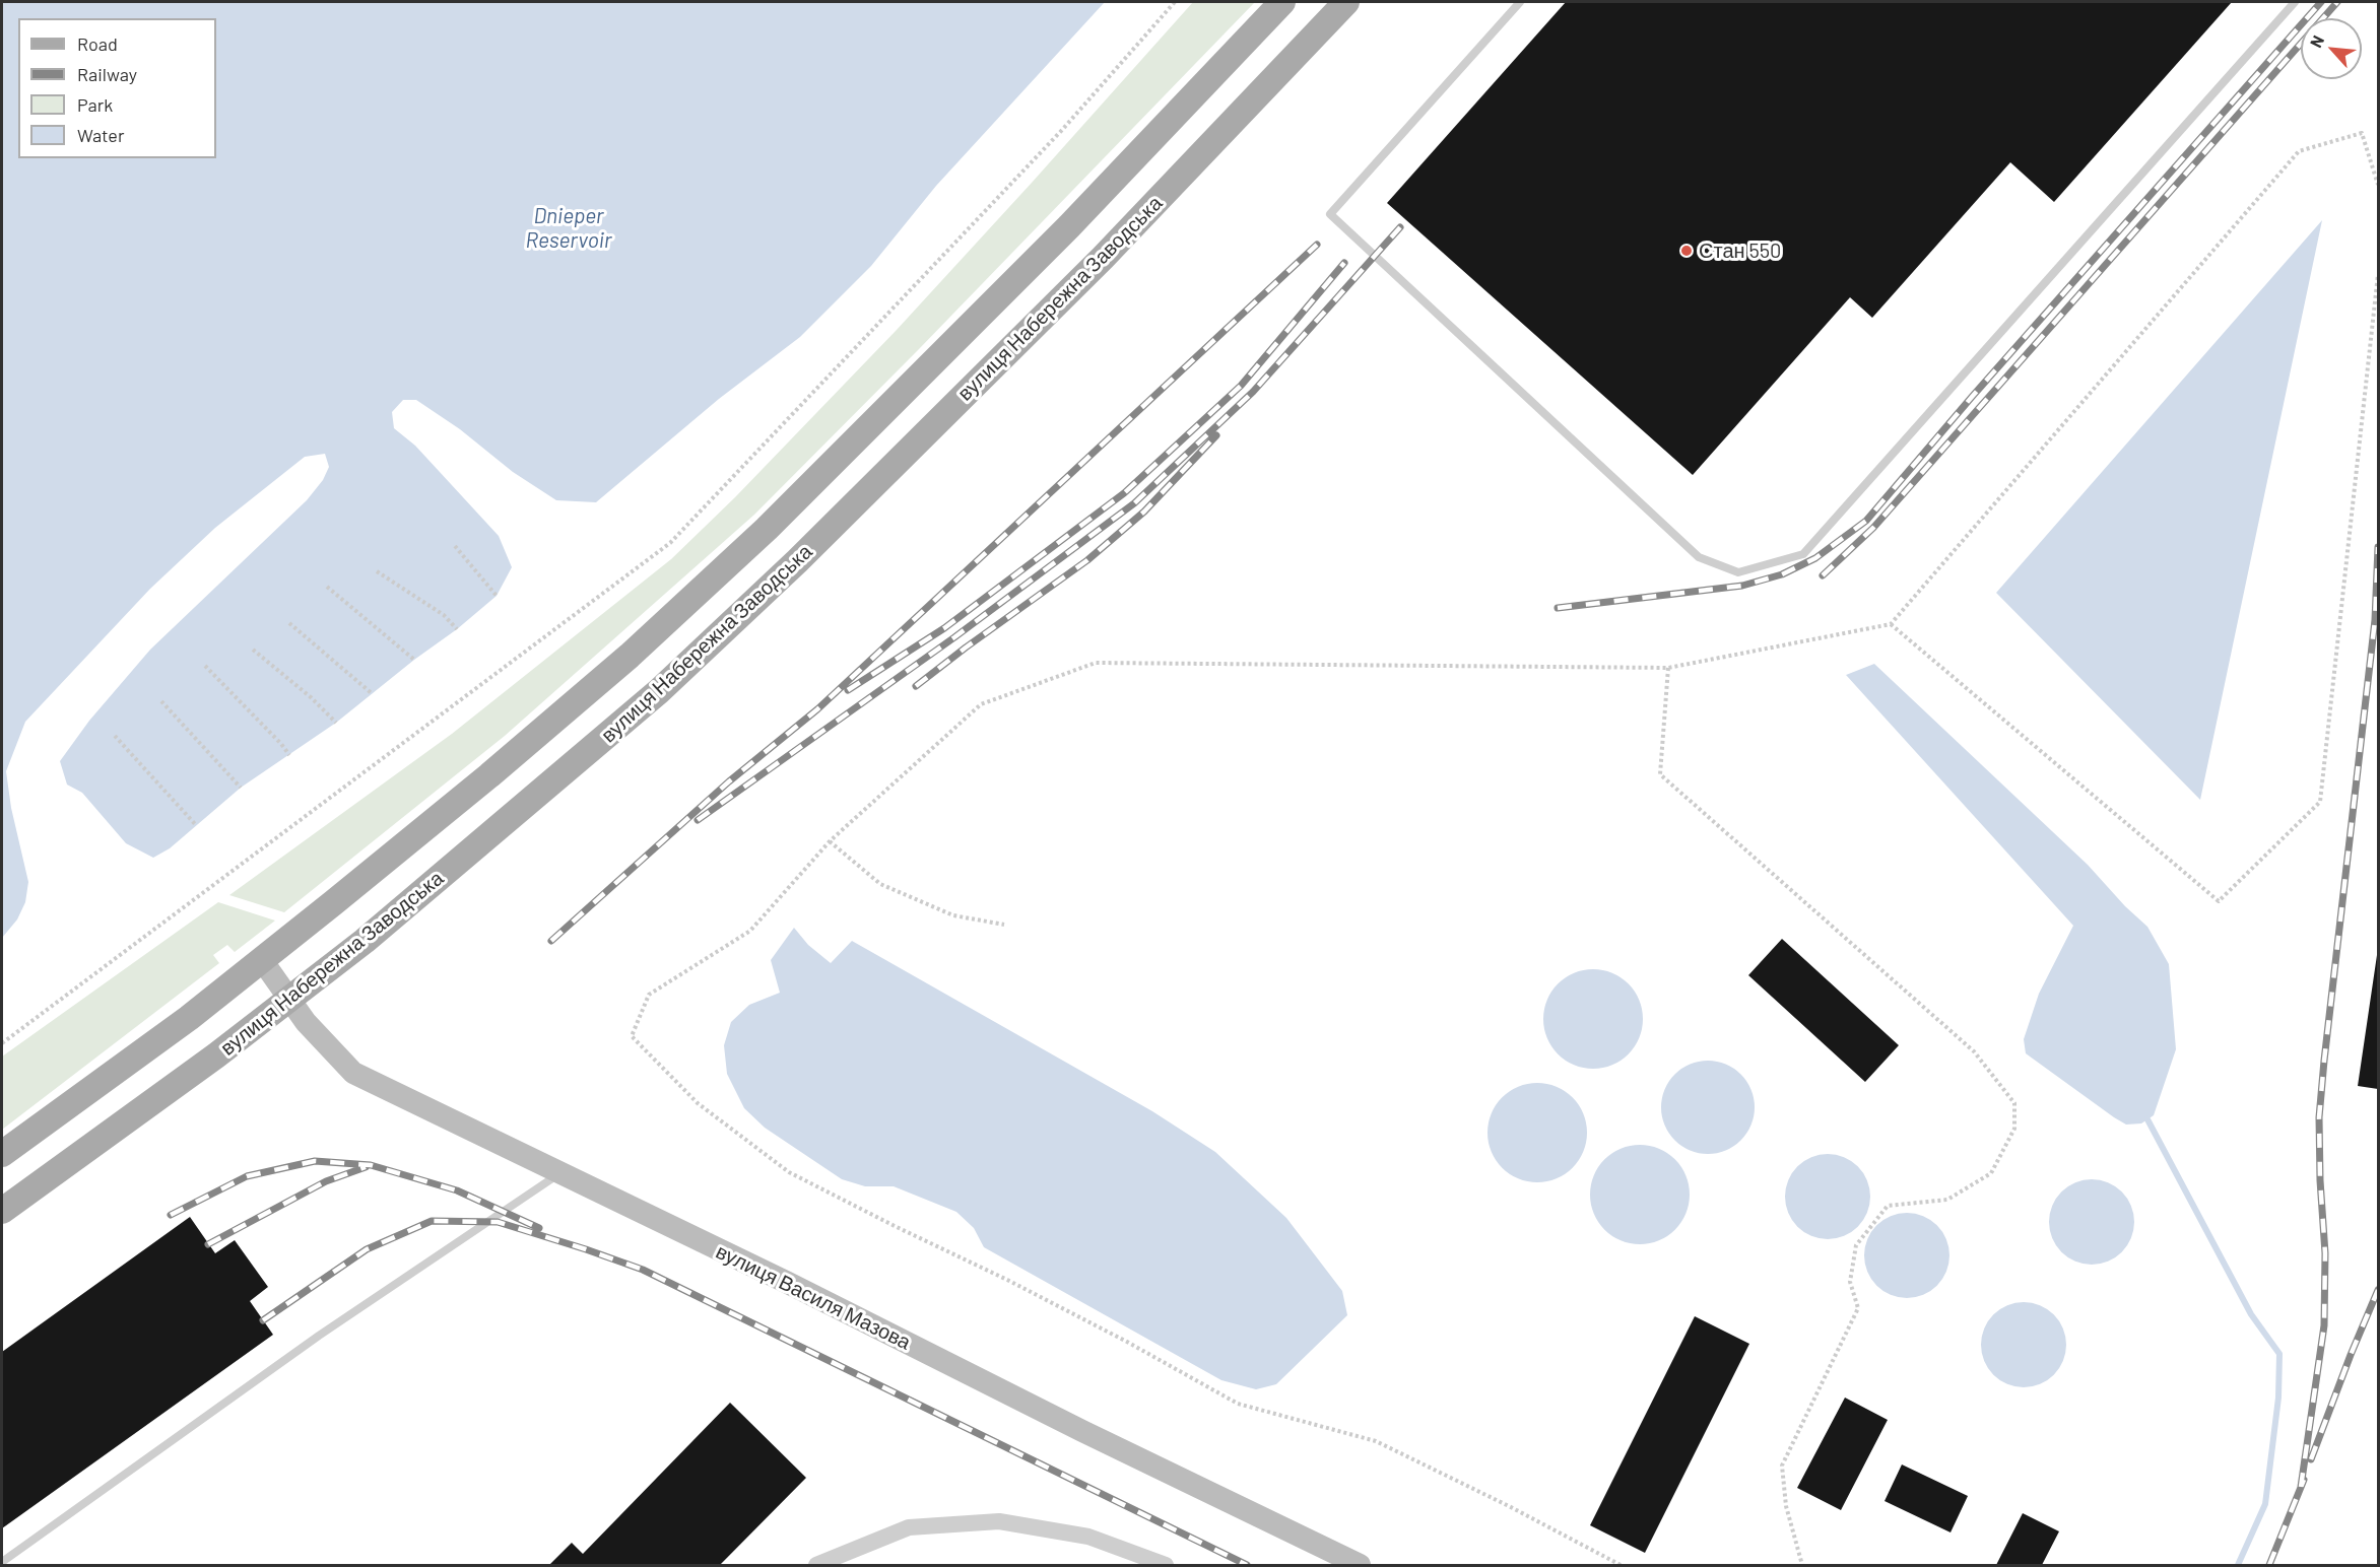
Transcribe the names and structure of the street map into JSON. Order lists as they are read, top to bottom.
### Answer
{
  "streets": {
    "main road": ["вулиця Набережна Заводська"],
    "street": ["вулиця Василя Мазова"]
  },
  "crossings": [
    ["вулиця Набережна Заводська", "вулиця Василя Мазова"]
  ],
  "water": ["Dnieper Reservoir"],
  "places": ["Стан 550"],
  "legend": [
    "Road",
    "Railway",
    "Park",
    "Water"
  ],
  "north": "top left"
}
